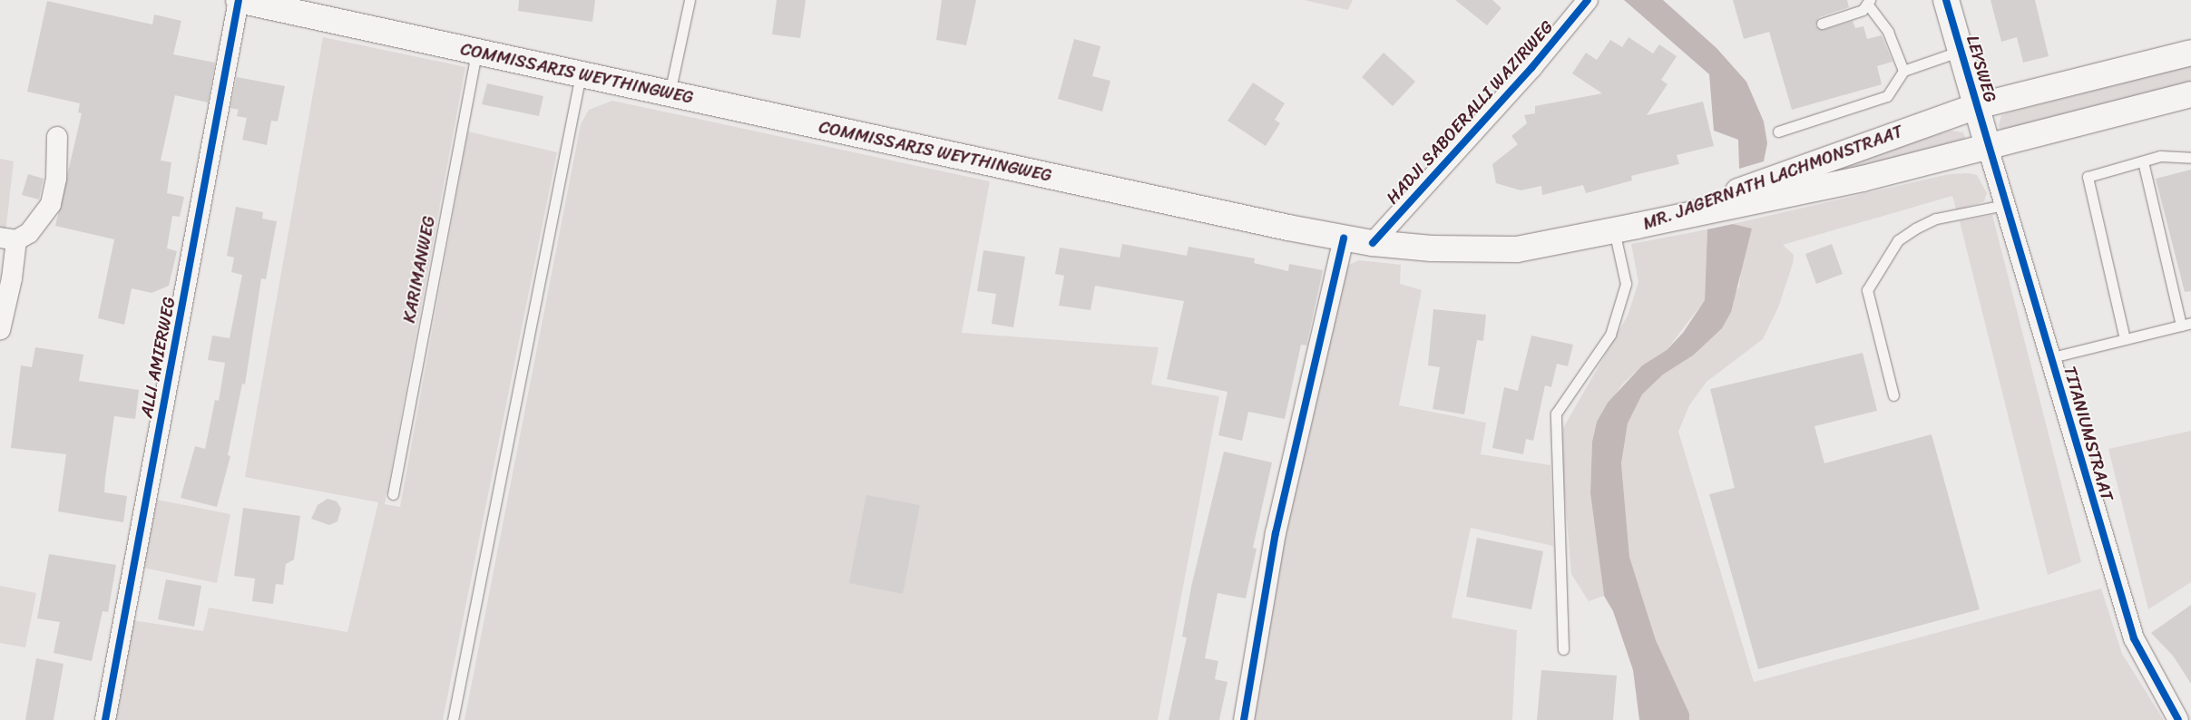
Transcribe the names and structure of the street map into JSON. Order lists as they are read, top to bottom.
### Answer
{
  "streets": {
    "main road": ["LEYSWEG", "COMMISSARIS WEYTHINGWEG", "MR. JAGERNATH LACHMONSTRAAT"],
    "street": ["HADJI SABOERALLI WAZIRWEG", "ALLI AMIERWEG", "TITANIUMSTRAAT"],
    "lane": ["KARIMANWEG"]
  },
  "crossings": [
    ["LEYSWEG", "MR. JAGERNATH LACHMONSTRAAT"],
    ["LEYSWEG", "TITANIUMSTRAAT"],
    ["COMMISSARIS WEYTHINGWEG", "HADJI SABOERALLI WAZIRWEG"],
    ["COMMISSARIS WEYTHINGWEG", "MR. JAGERNATH LACHMONSTRAAT"],
    ["COMMISSARIS WEYTHINGWEG", "KARIMANWEG"],
    ["COMMISSARIS WEYTHINGWEG", "ALLI AMIERWEG"],
    ["MR. JAGERNATH LACHMONSTRAAT", "TITANIUMSTRAAT"]
  ]
}
